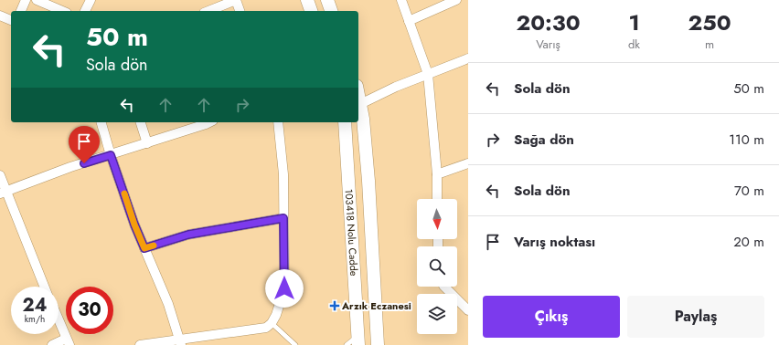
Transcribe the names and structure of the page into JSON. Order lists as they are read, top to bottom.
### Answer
{
  "streets": {
    "main road": ["103418 Nolu Cadde"]
  },
  "places": {
    "health": ["Arzık Eczanesi"]
  },
  "north": "bottom",
  "page": {
    "eta": [
      "20:30",
      "Varış",
      "1",
      "dk",
      "250",
      "m"
    ],
    "turn": ["50 m", "Sola dön"],
    "list": [
      {
        "name": "Sola dön",
        "value": "50 m"
      },
      {
        "name": "Sağa dön",
        "value": "110 m"
      },
      {
        "name": "Sola dön",
        "value": "70 m"
      },
      {
        "name": "Varış noktası",
        "value": "20 m"
      }
    ],
    "speed": "24 km/h",
    "limit": "30",
    "buttons": ["Çıkış", "Paylaş"]
  }
}
